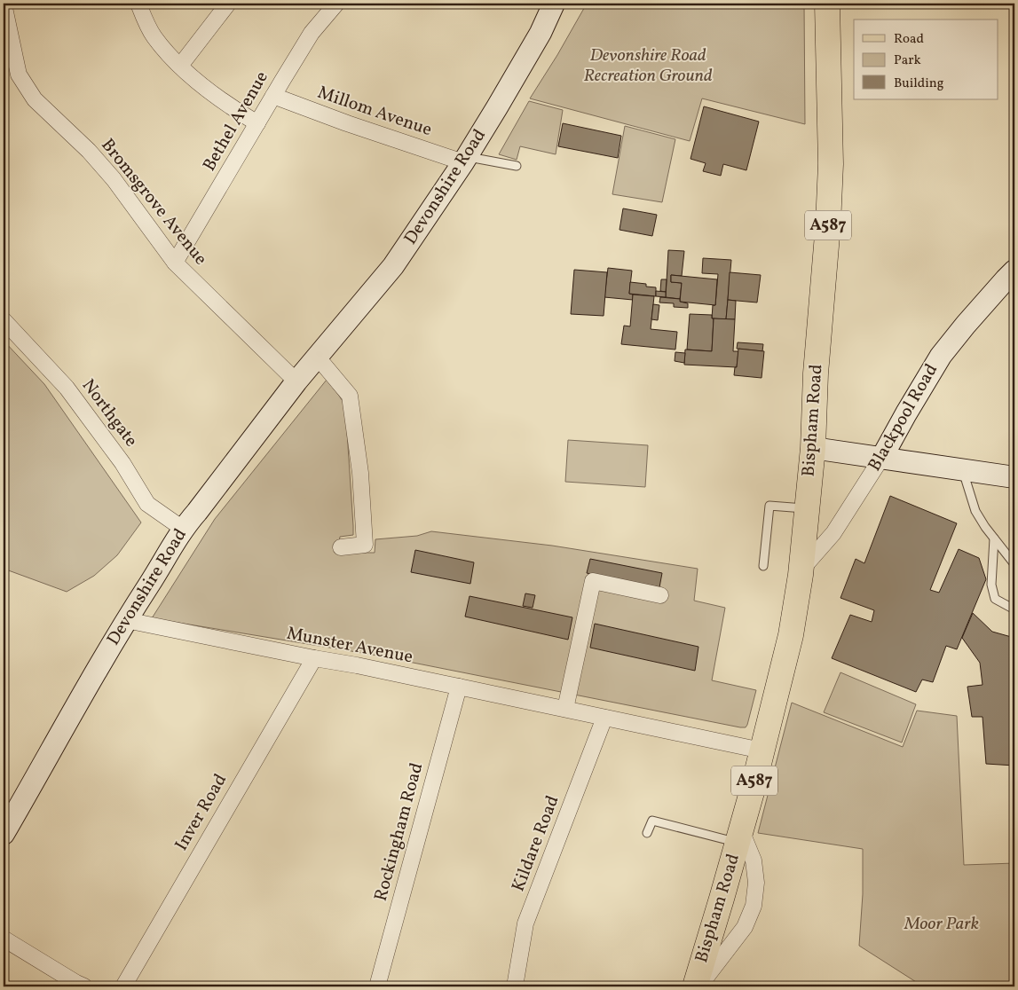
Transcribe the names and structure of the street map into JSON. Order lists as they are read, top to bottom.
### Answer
{
  "streets": {
    "main road": [
      "Devonshire Road",
      "A587",
      "Blackpool Road",
      "Bispham Road"
    ],
    "street": [
      "Millom Avenue",
      "Bethel Avenue",
      "Bromsgrove Avenue",
      "Northgate",
      "Munster Avenue",
      "Inver Road",
      "Rockingham Road",
      "Kildare Road"
    ]
  },
  "crossings": [
    ["Millom Avenue", "Bethel Avenue"],
    ["Millom Avenue", "Devonshire Road"],
    ["Bethel Avenue", "Bromsgrove Avenue"],
    ["Devonshire Road", "Bromsgrove Avenue"],
    ["Devonshire Road", "Northgate"],
    ["Devonshire Road", "Munster Avenue"],
    ["Blackpool Road", "Bispham Road"],
    ["Bispham Road", "Munster Avenue"],
    ["Munster Avenue", "Inver Road"],
    ["Munster Avenue", "Rockingham Road"],
    ["Munster Avenue", "Kildare Road"]
  ],
  "parks": ["Devonshire Road Recreation Ground", "Moor Park"],
  "legend": ["Road", "Park", "Building"]
}
